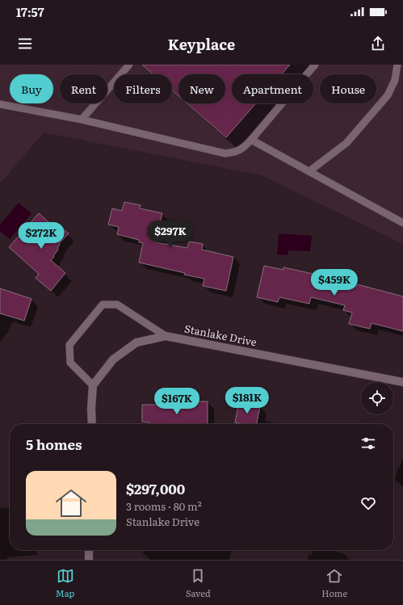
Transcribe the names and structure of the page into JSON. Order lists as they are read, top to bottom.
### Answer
{
  "streets": {
    "street": ["Stanlake Drive"]
  },
  "page": {
    "status": "17:57",
    "header": "Keyplace",
    "chip": [
      "Buy",
      "Rent",
      "Filters",
      "New",
      "Apartment",
      "House"
    ],
    "price": [
      "$297K",
      "$272K",
      "$459K",
      "$181K",
      "$167K"
    ],
    "heading": "5 homes",
    "list": [
      {
        "name": "$297,000",
        "note": "3 rooms · 80 m² · Stanlake Drive"
      }
    ],
    "tabs": ["Map", "Saved", "Home"]
  }
}
